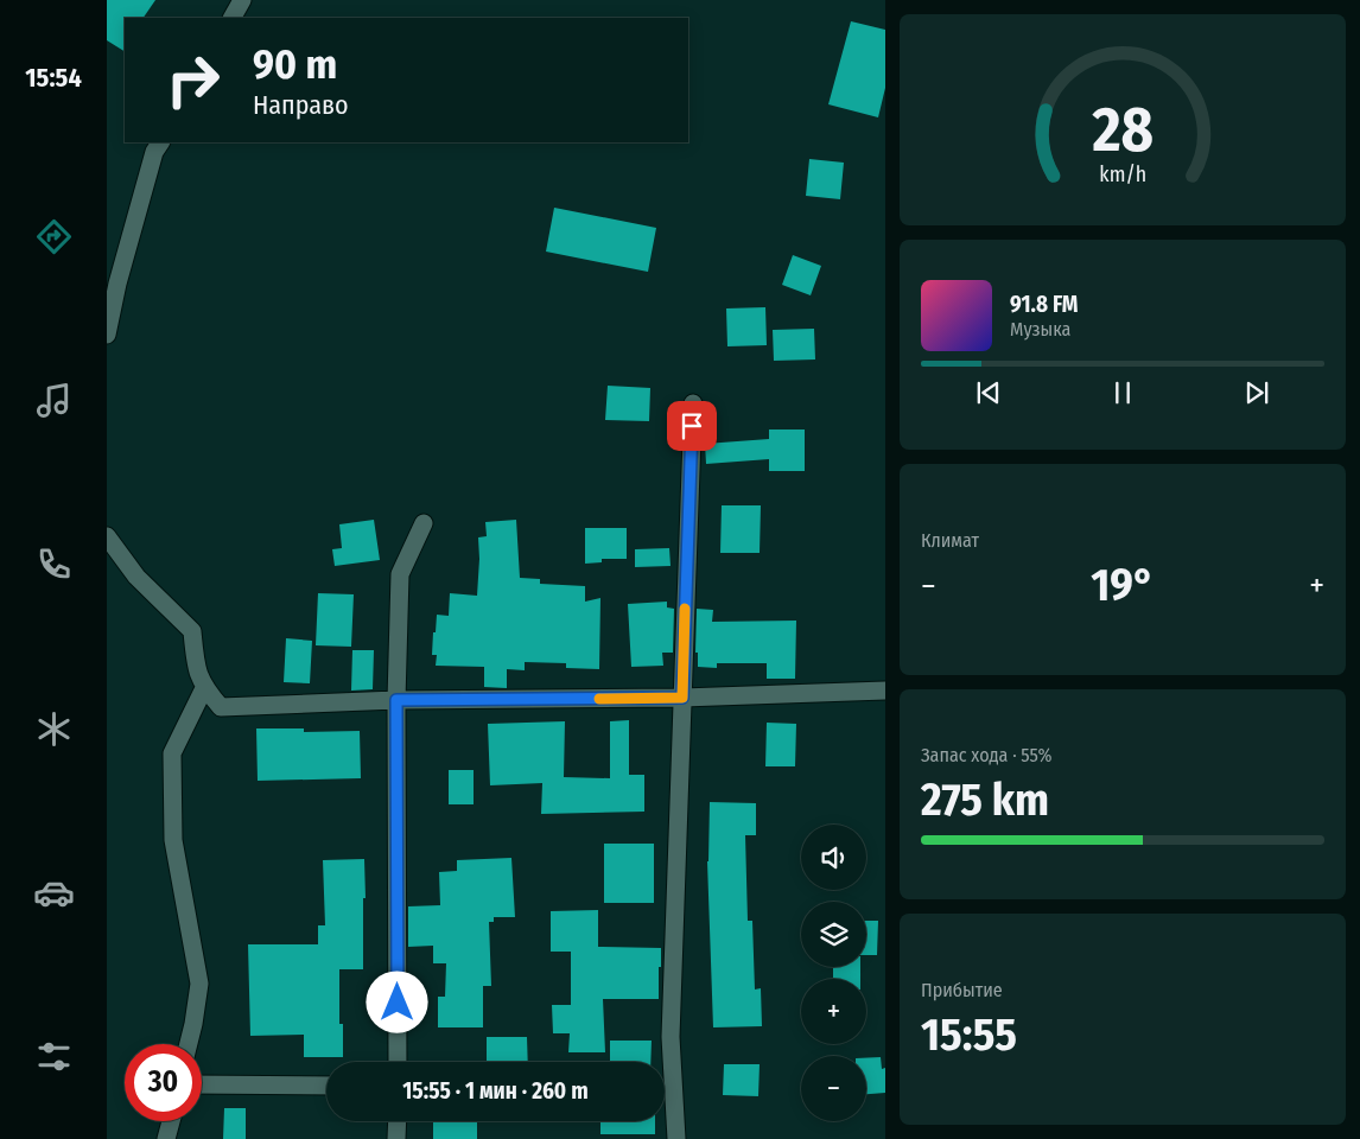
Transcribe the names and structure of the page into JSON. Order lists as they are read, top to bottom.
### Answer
{
  "page": {
    "tabs": "15:54",
    "turn": ["90 m", "Направо"],
    "song": ["91.8 FM", "Музыка"],
    "tile": [
      "Климат",
      ["Запас хода · 55%", "275 km"],
      ["Прибытие", "15:55"]
    ],
    "heat": ["−", "19°", "+"],
    "map_buttons": ["+", "−"],
    "limit": "30",
    "trip": "15:55 · 1 мин · 260 m",
    "gauge": ["28", "km/h"]
  }
}
